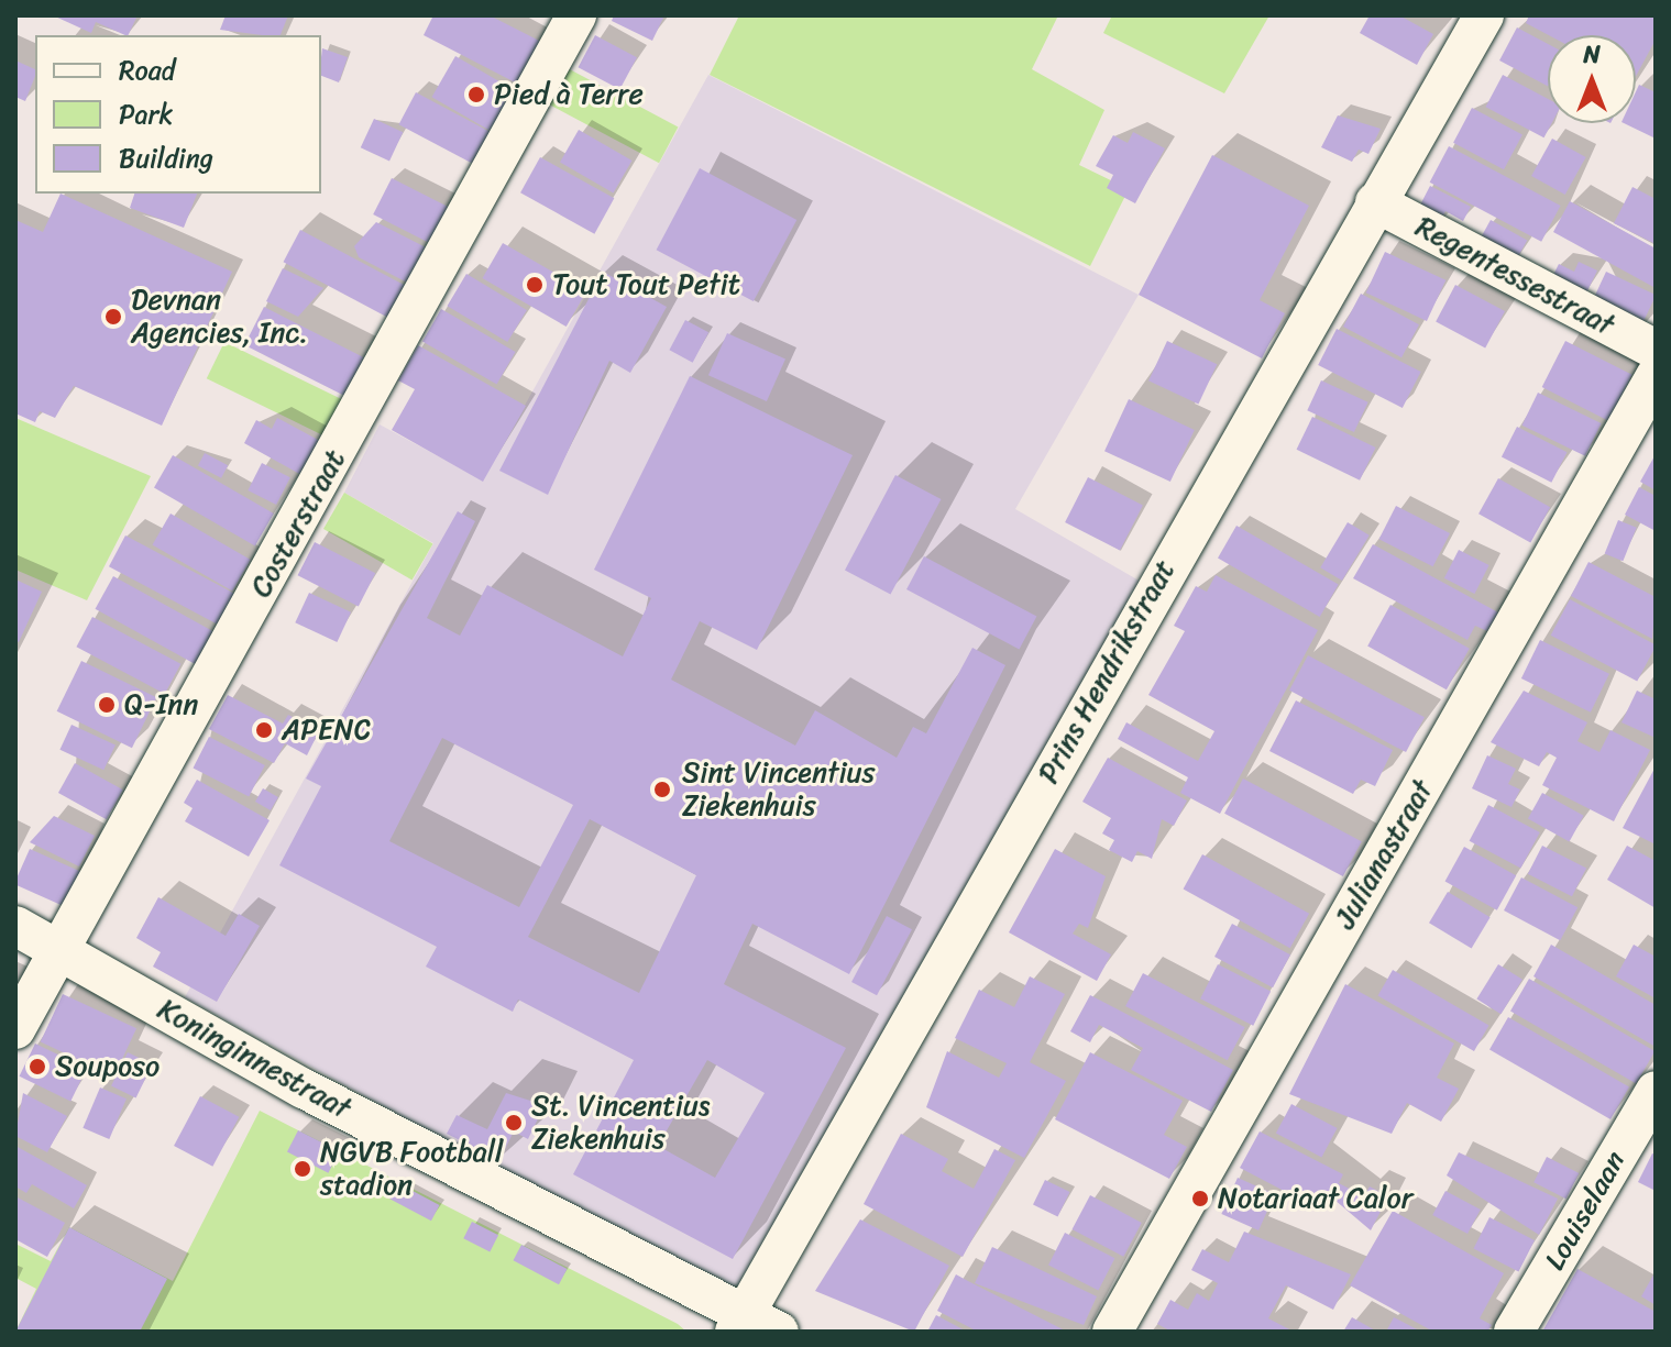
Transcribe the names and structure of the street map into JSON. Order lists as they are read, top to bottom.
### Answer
{
  "streets": {
    "street": [
      "Regentessestraat",
      "Costerstraat",
      "Prins Hendrikstraat",
      "Julianastraat",
      "Koninginnestraat",
      "Louiselaan"
    ]
  },
  "crossings": [
    ["Regentessestraat", "Prins Hendrikstraat"],
    ["Costerstraat", "Koninginnestraat"],
    ["Prins Hendrikstraat", "Koninginnestraat"]
  ],
  "places": [
    "Pied à Terre",
    "Tout Tout Petit",
    "Devnan Agencies, Inc.",
    "Q-Inn",
    "APENC",
    "Sint Vincentius Ziekenhuis",
    "Souposo",
    "St. Vincentius Ziekenhuis",
    "NGVB Football stadion",
    "Notariaat Calor"
  ],
  "legend": ["Road", "Park", "Building"],
  "north": "top"
}
